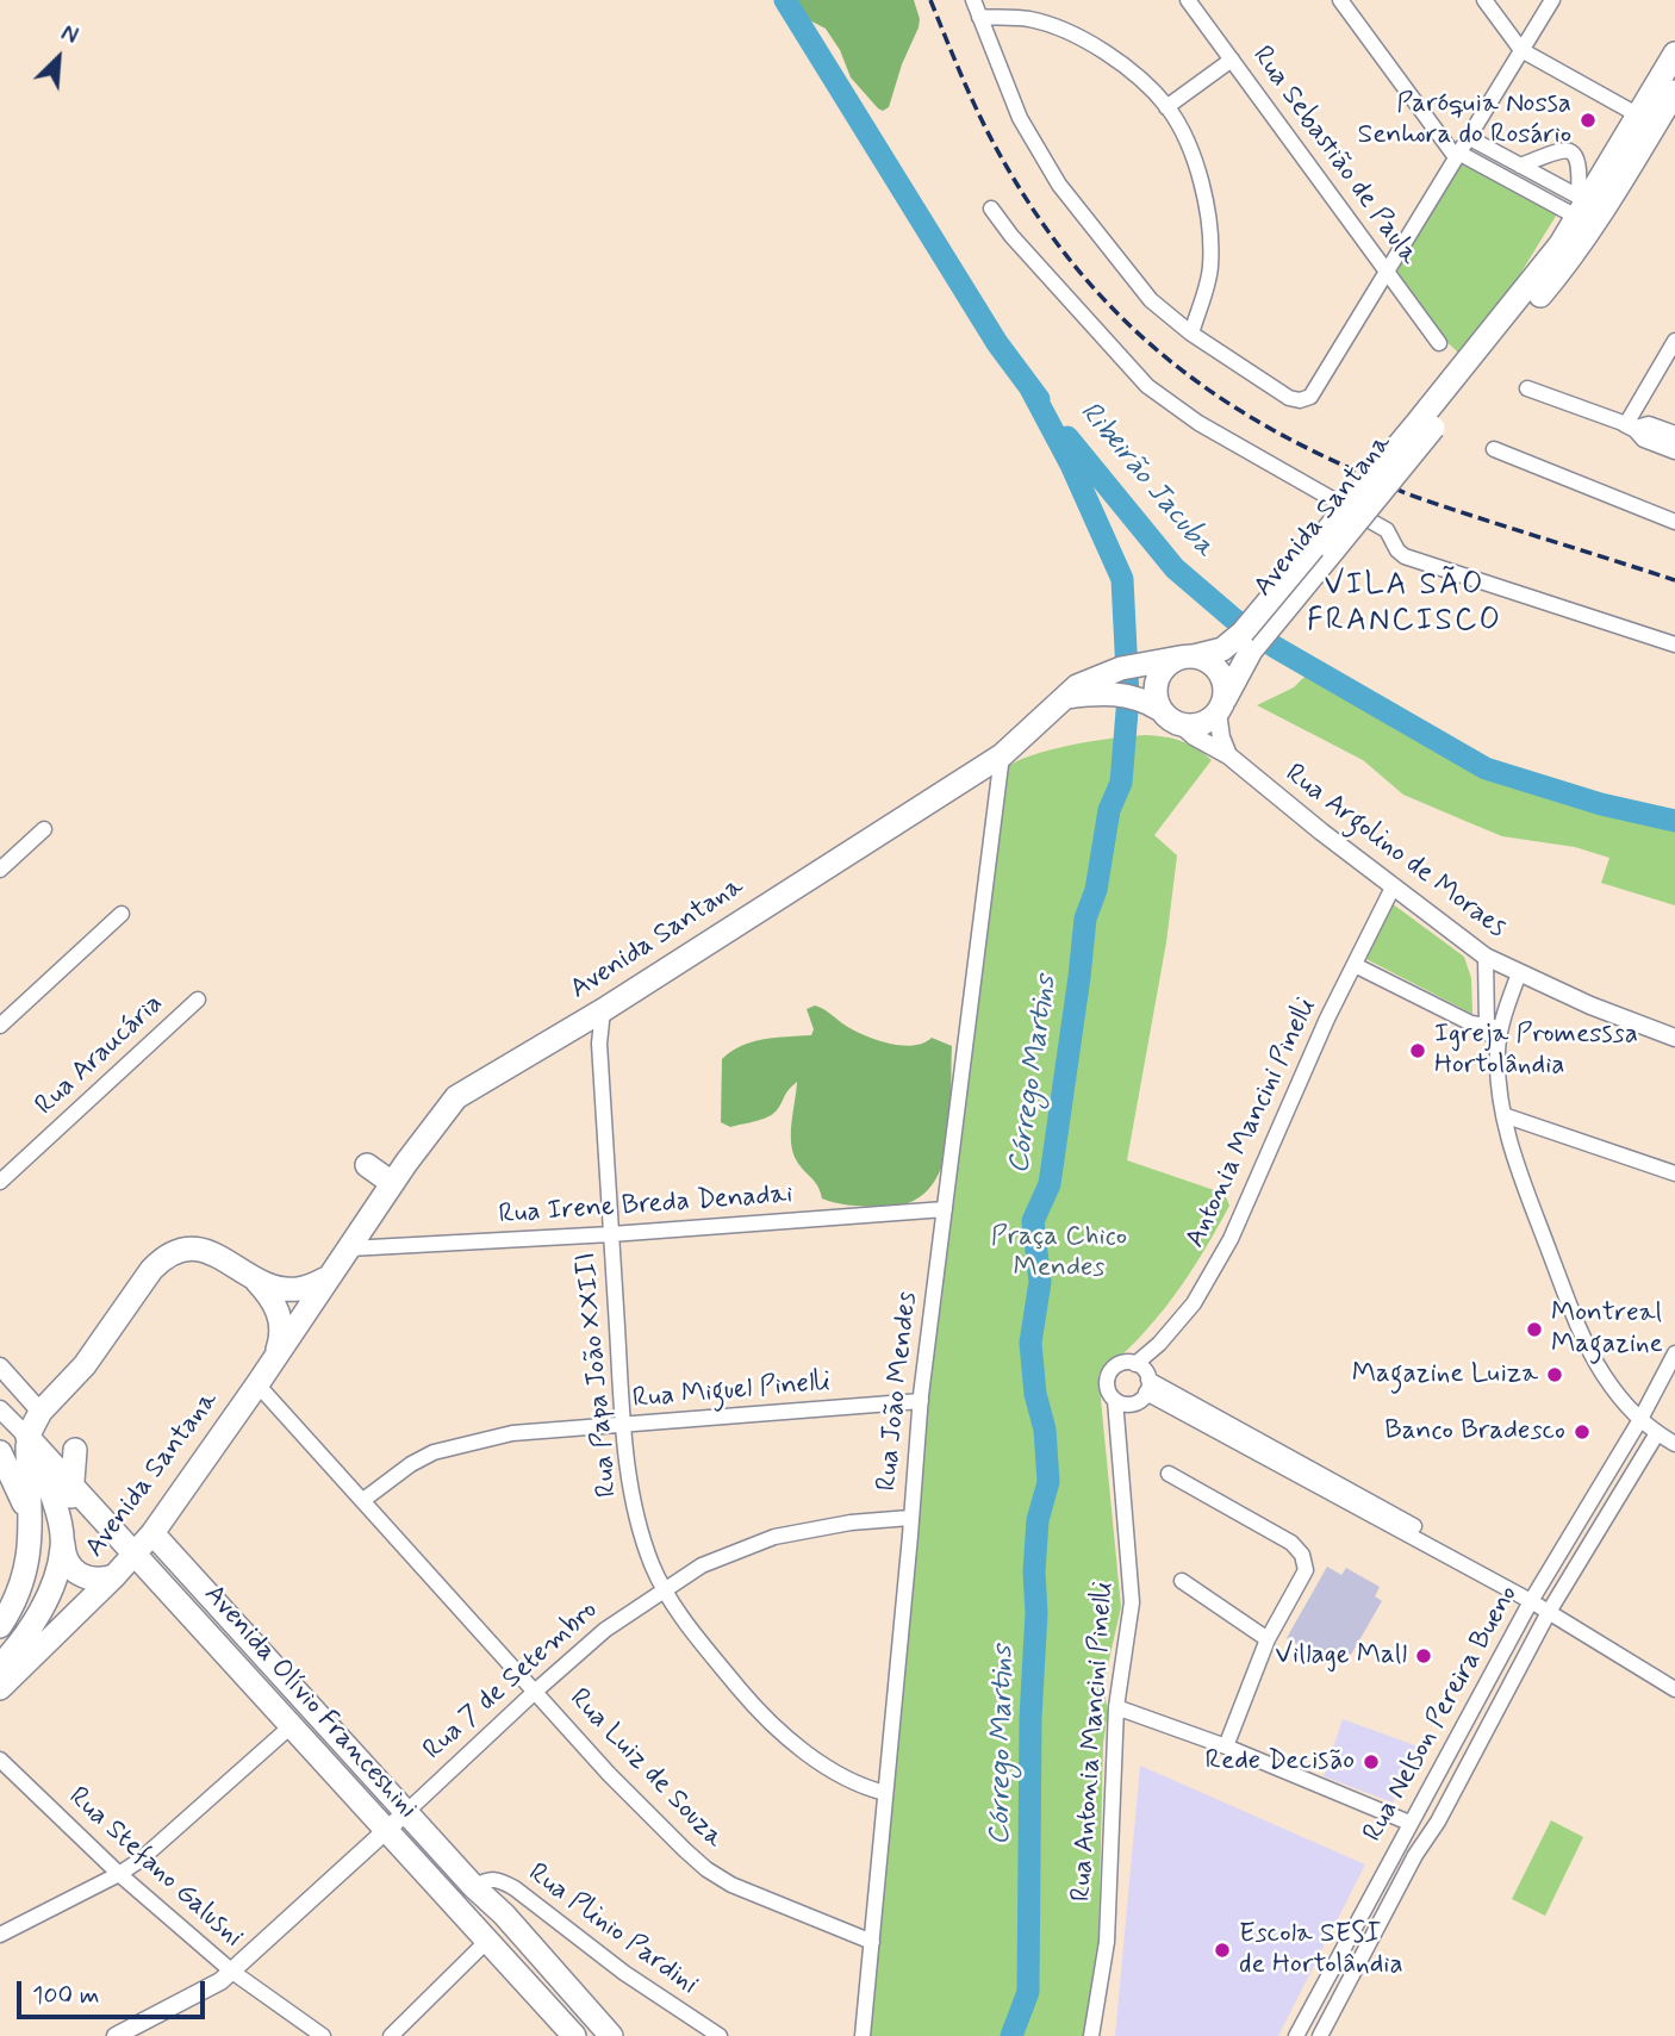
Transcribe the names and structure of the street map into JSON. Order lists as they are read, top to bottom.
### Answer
{
  "streets": {
    "main road": ["Avenida Santana", "Avenida Olívio Franceshini"],
    "street": [
      "Rua Sebastião de Paula",
      "Rua Argolino de Moraes",
      "Rua Araucária",
      "Antonia Mancini Pinelli",
      "Rua Irene Breda Denadai",
      "Rua Papa João XXIII",
      "Rua Miguel Pinelli",
      "Rua João Mendes",
      "Rua 7 de Setembro",
      "Rua Nelson Pereira Bueno",
      "Rua Antonia Mancini Pinelli",
      "Rua Luiz de Souza",
      "Rua Stefano Galusni",
      "Rua Plinio Pardini"
    ]
  },
  "crossings": [
    ["Avenida Santana", "Rua Argolino de Moraes"],
    ["Avenida Santana", "Rua Irene Breda Denadai"],
    ["Avenida Santana", "Rua Papa João XXIII"],
    ["Avenida Santana", "Rua João Mendes"],
    ["Avenida Santana", "Avenida Olívio Franceshini"],
    ["Avenida Santana", "Rua Luiz de Souza"],
    ["Rua Argolino de Moraes", "Antonia Mancini Pinelli"],
    ["Antonia Mancini Pinelli", "Rua Antonia Mancini Pinelli"],
    ["Rua Irene Breda Denadai", "Rua Papa João XXIII"],
    ["Rua Irene Breda Denadai", "Rua João Mendes"],
    ["Rua Papa João XXIII", "Rua Miguel Pinelli"],
    ["Rua Papa João XXIII", "Rua João Mendes"],
    ["Rua Papa João XXIII", "Rua 7 de Setembro"],
    ["Rua Miguel Pinelli", "Rua João Mendes"],
    ["Rua Miguel Pinelli", "Rua Luiz de Souza"],
    ["Rua João Mendes", "Rua 7 de Setembro"],
    ["Rua João Mendes", "Rua Luiz de Souza"],
    ["Rua 7 de Setembro", "Avenida Olívio Franceshini"],
    ["Rua 7 de Setembro", "Rua Luiz de Souza"],
    ["Rua 7 de Setembro", "Rua Stefano Galusni"],
    ["Avenida Olívio Franceshini", "Rua Plinio Pardini"]
  ],
  "districts": ["VILA SÃO FRANCISCO"],
  "water": ["Ribeirão Jacuba", "Córrego Martins"],
  "parks": ["Praça Chico Mendes"],
  "places": [
    "Paróquia Nossa Senhora do Rosário",
    "Igreja Promesssa Hortolândia",
    "Montreal Magazine",
    "Magazine Luiza",
    "Banco Bradesco",
    "Village Mall",
    "Rede Decisão",
    "Escola SESI de Hortolândia"
  ],
  "scale_bar": "100 m",
  "north": "top right"
}
